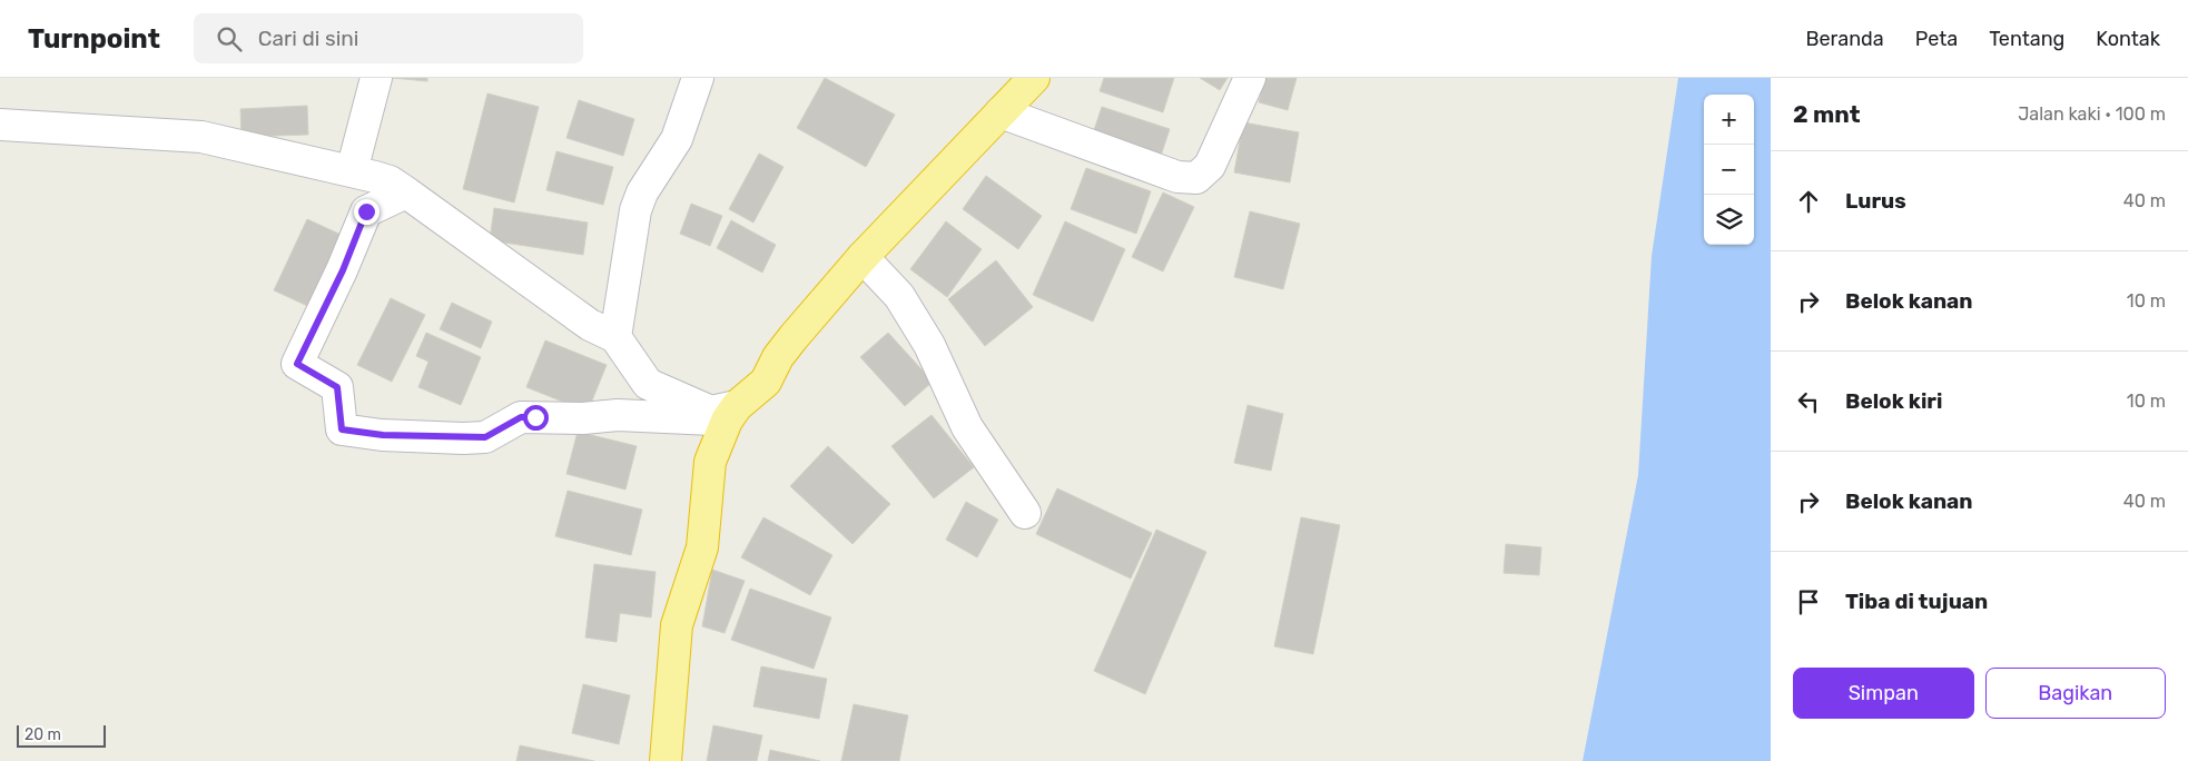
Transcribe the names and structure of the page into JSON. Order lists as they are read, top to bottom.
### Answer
{
  "scale_bar": "20 m",
  "page": {
    "header": "Turnpoint",
    "search": "Cari di sini",
    "nav": [
      "Beranda",
      "Peta",
      "Tentang",
      "Kontak"
    ],
    "heading": ["2 mnt", "Jalan kaki · 100 m"],
    "map_buttons": ["+", "−"],
    "list": [
      ["Lurus", "40 m"],
      ["Belok kanan", "10 m"],
      ["Belok kiri", "10 m"],
      ["Belok kanan", "40 m"],
      "Tiba di tujuan"
    ],
    "buttons": ["Simpan", "Bagikan"],
    "scale": "20 m"
  }
}
